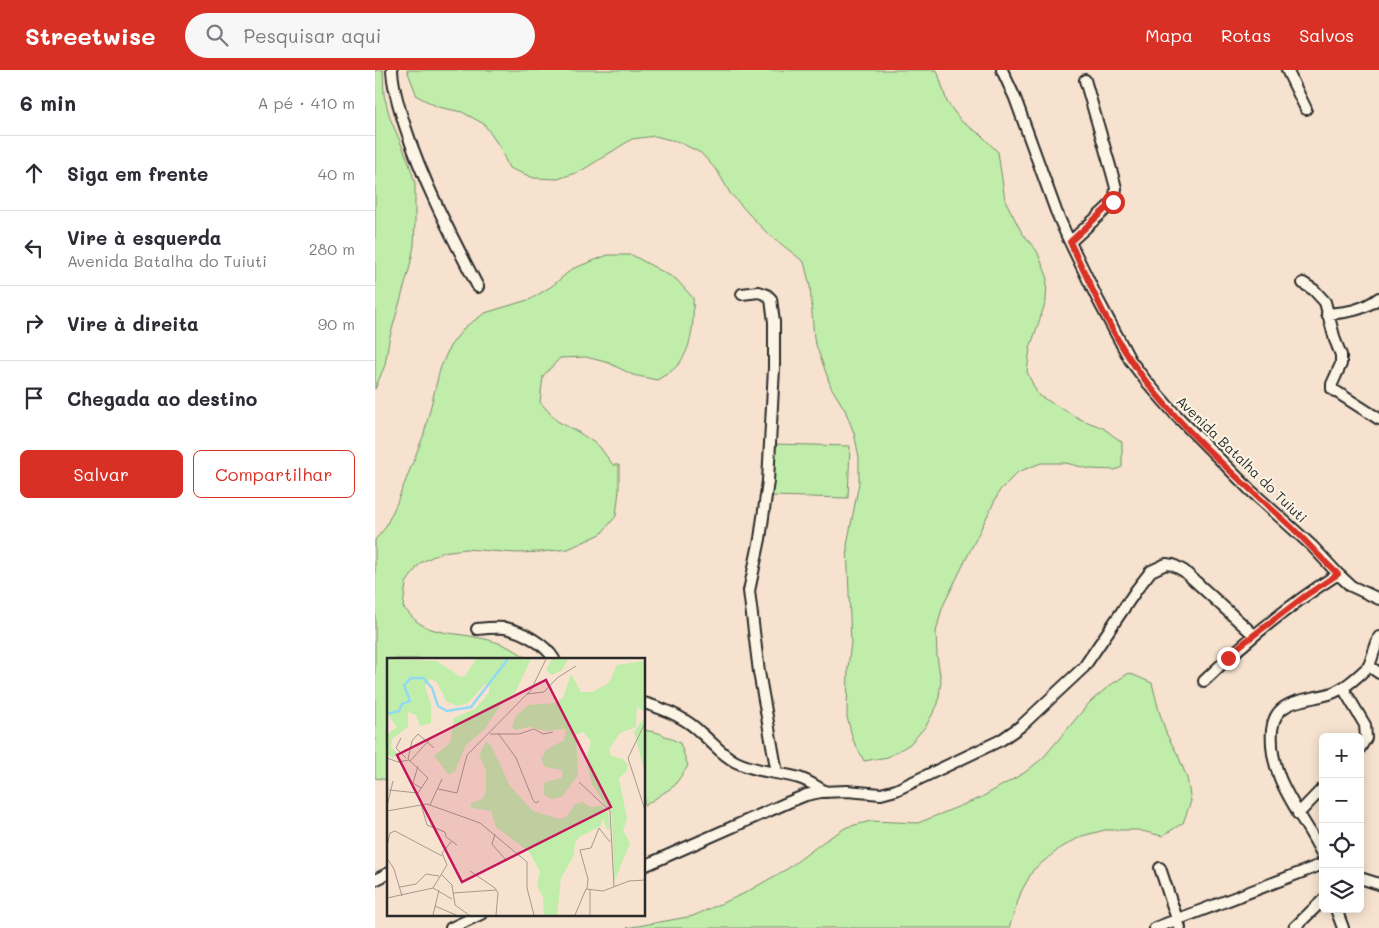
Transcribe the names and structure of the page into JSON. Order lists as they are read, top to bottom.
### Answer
{
  "streets": {
    "street": ["Avenida Batalha do Tuiuti"]
  },
  "page": {
    "header": "Streetwise",
    "search": "Pesquisar aqui",
    "nav": ["Mapa", "Rotas", "Salvos"],
    "heading": ["6 min", "A pé · 410 m"],
    "list": [
      ["Siga em frente", "40 m"],
      ["Vire à esquerda", "Avenida Batalha do Tuiuti", "280 m"],
      ["Vire à direita", "90 m"],
      "Chegada ao destino"
    ],
    "buttons": ["Salvar", "Compartilhar"],
    "map_buttons": ["+", "−"]
  }
}
